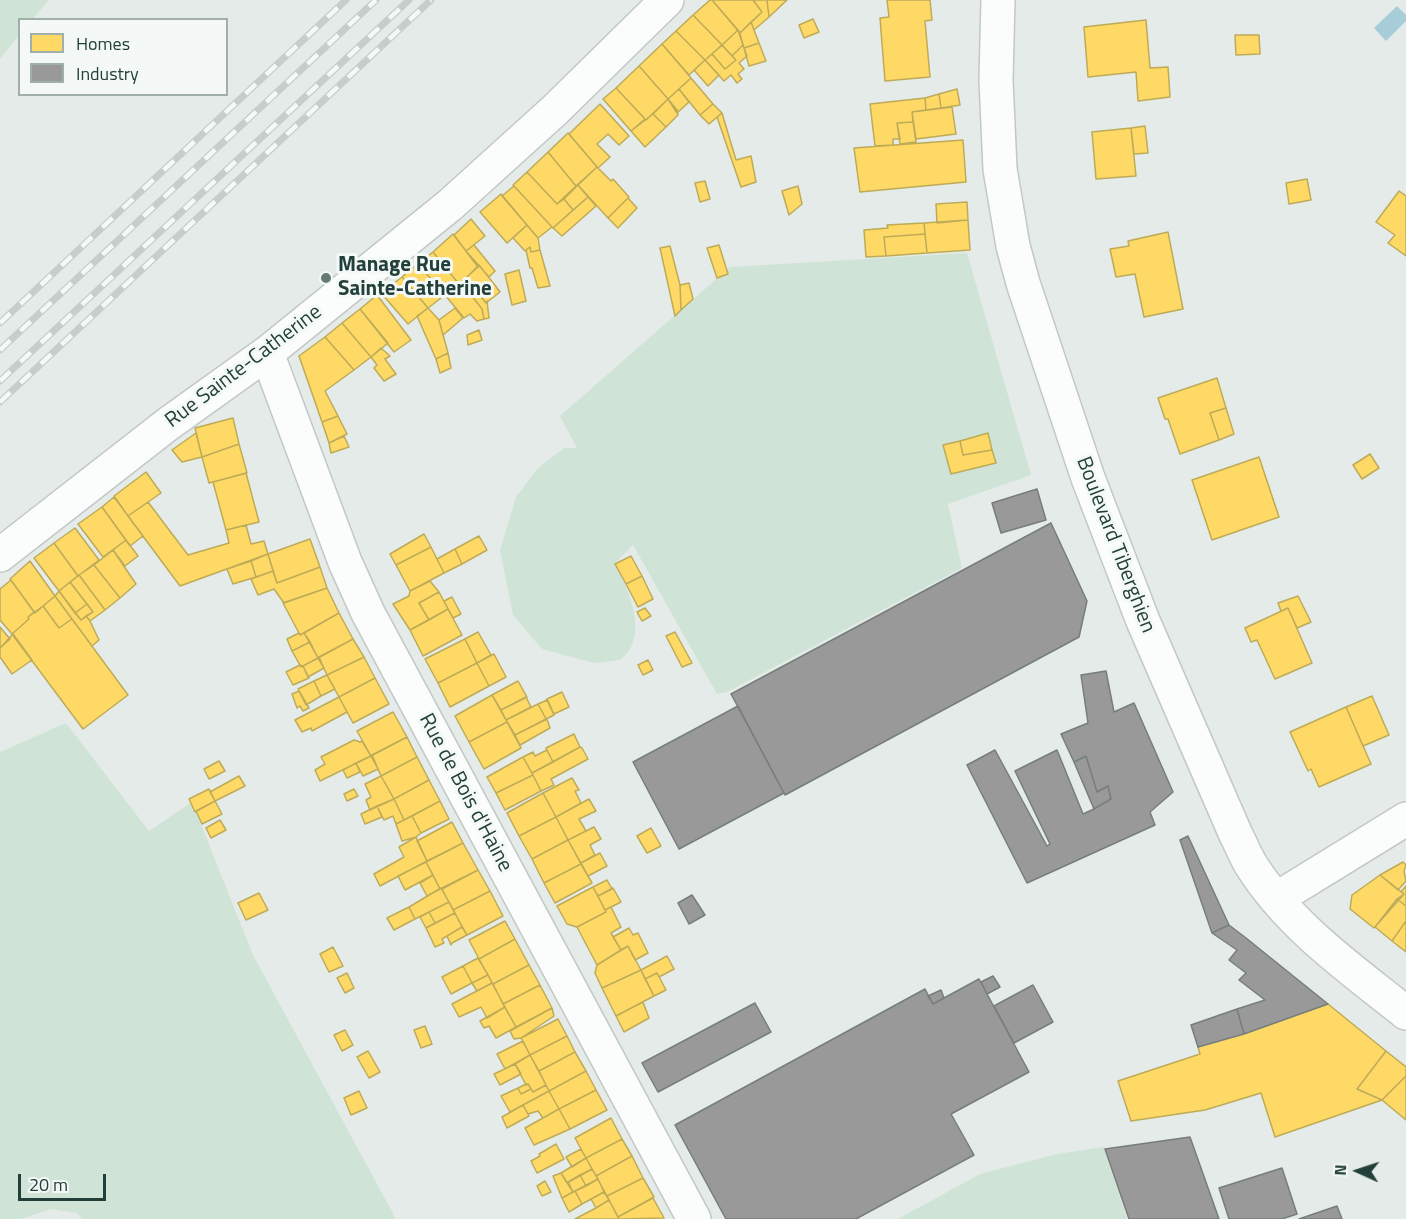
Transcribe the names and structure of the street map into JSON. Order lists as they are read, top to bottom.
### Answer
{
  "streets": {
    "street": ["Rue Sainte-Catherine", "Boulevard Tiberghien", "Rue de Bois d'Haine"]
  },
  "crossings": [
    ["Rue Sainte-Catherine", "Rue de Bois d'Haine"]
  ],
  "places": ["Manage Rue Sainte-Catherine"],
  "legend": ["Homes", "Industry"],
  "scale_bar": "20 m",
  "north": "left"
}
